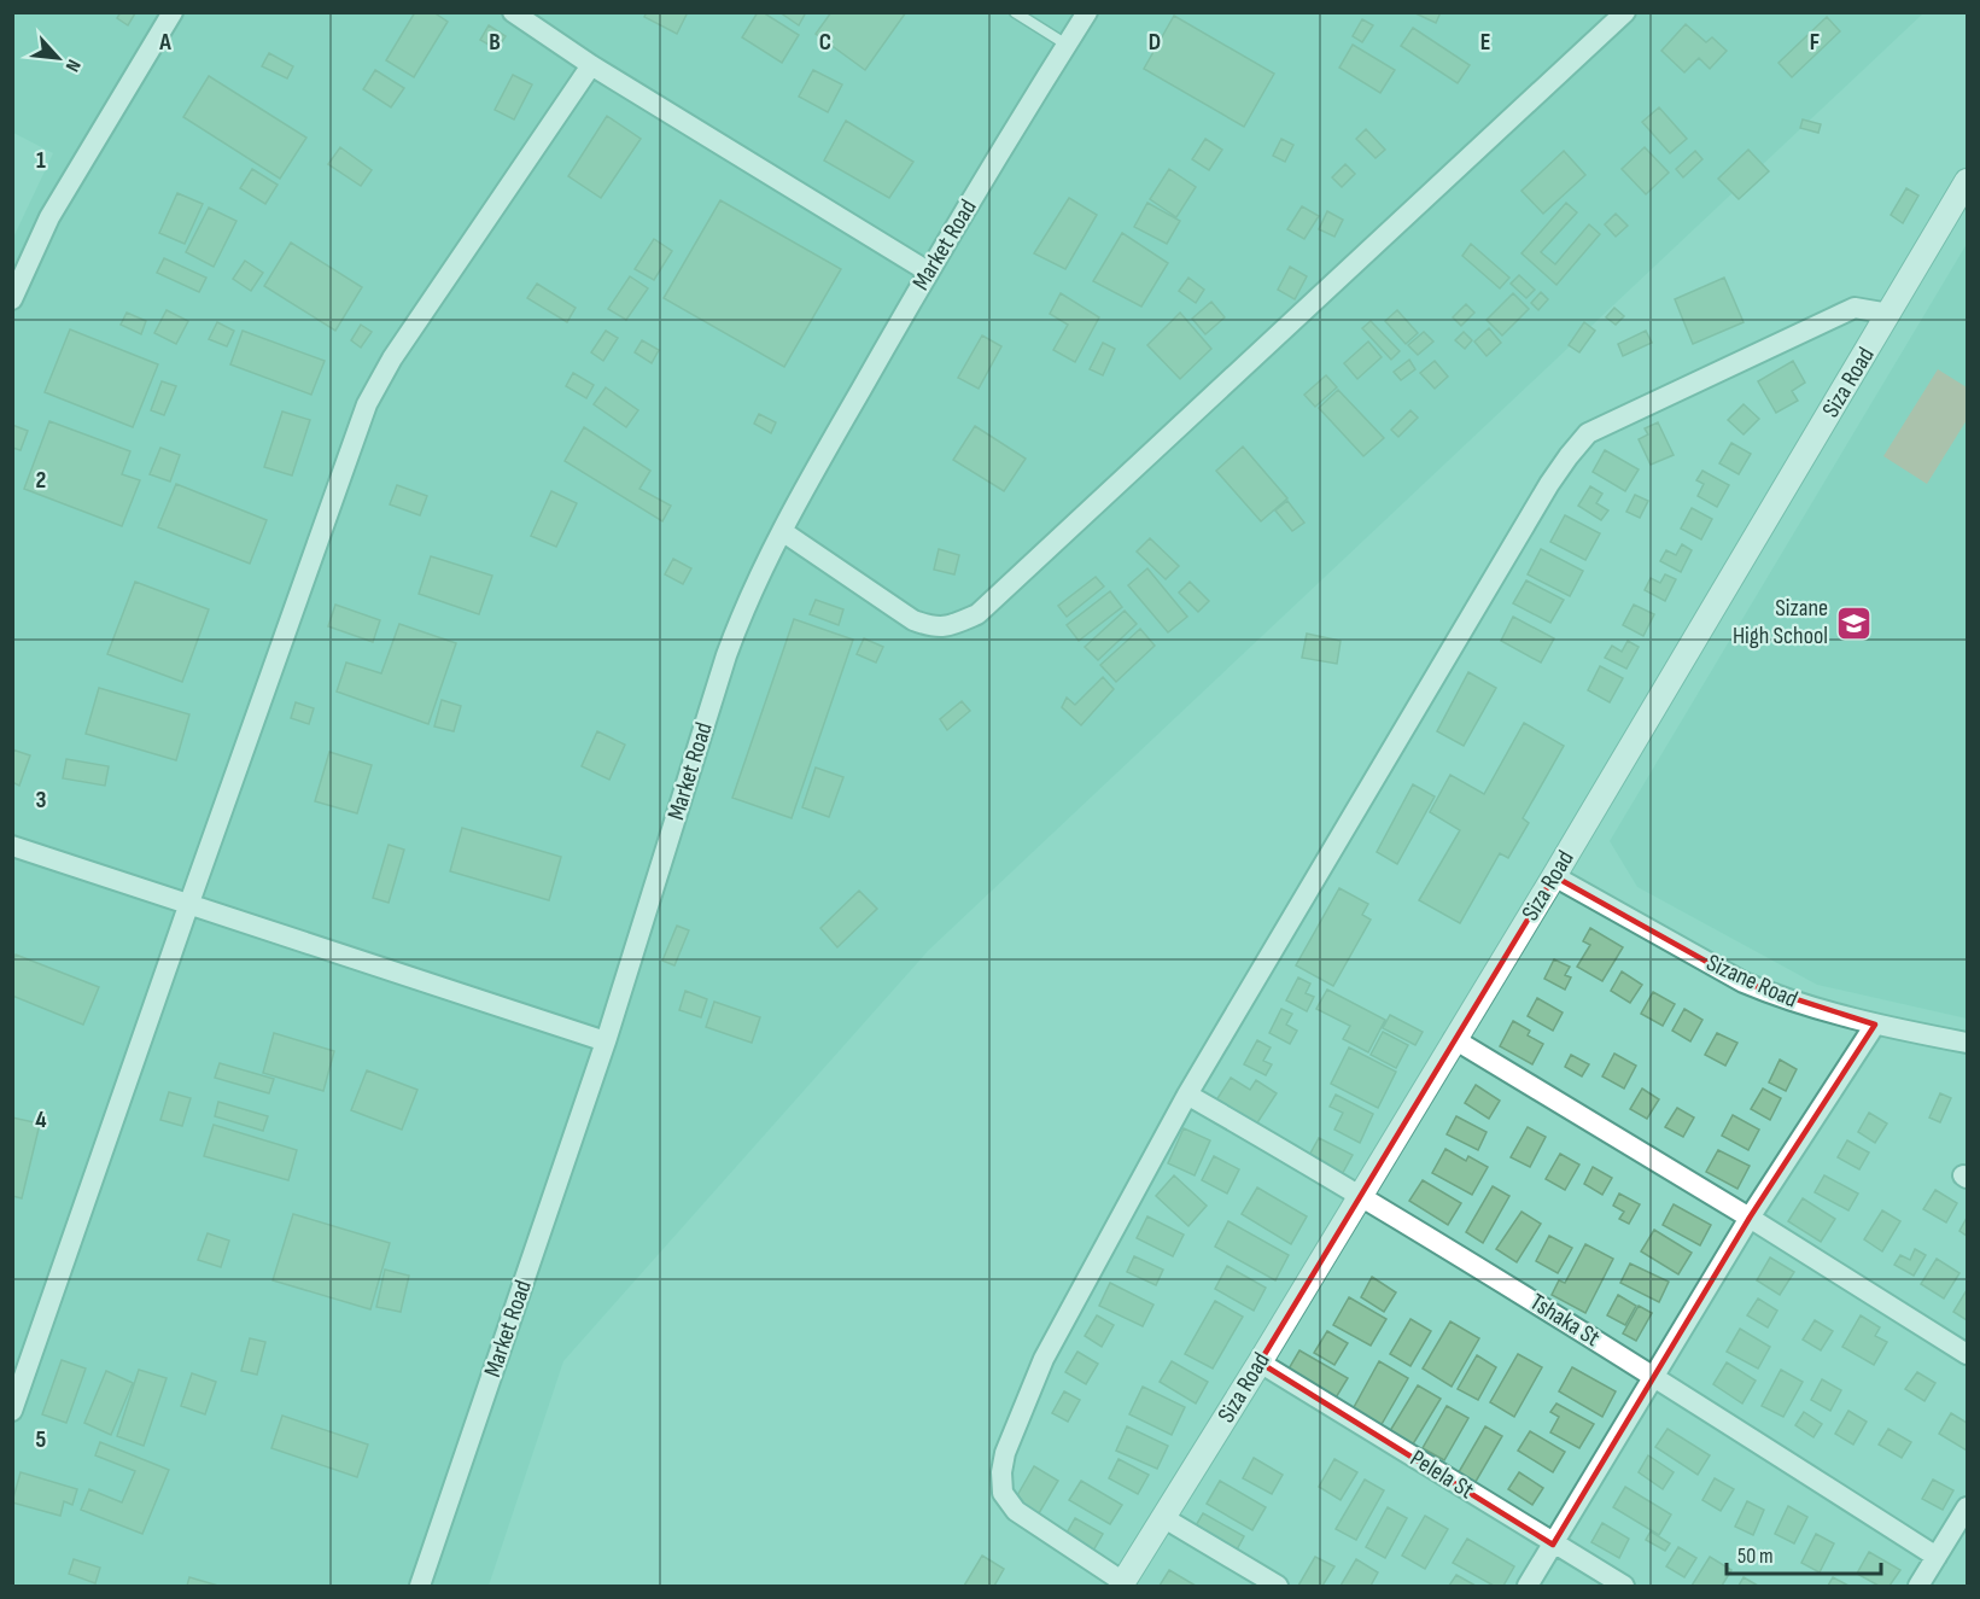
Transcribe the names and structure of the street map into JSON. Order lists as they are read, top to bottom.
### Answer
{
  "streets": {
    "street": [
      "Market Road",
      "Siza Road",
      "Sizane Road",
      "Tshaka St",
      "Pelela St"
    ]
  },
  "crossings": [
    ["Siza Road", "Sizane Road"],
    ["Siza Road", "Tshaka St"],
    ["Siza Road", "Pelela St"]
  ],
  "places": {
    "school or university": ["Sizane High School"]
  },
  "scale_bar": "50 m",
  "north": "bottom right",
  "grid": {
    "columns": [
      "A",
      "B",
      "C",
      "D",
      "E",
      "F"
    ],
    "rows": [
      "1",
      "2",
      "3",
      "4",
      "5"
    ]
  }
}
